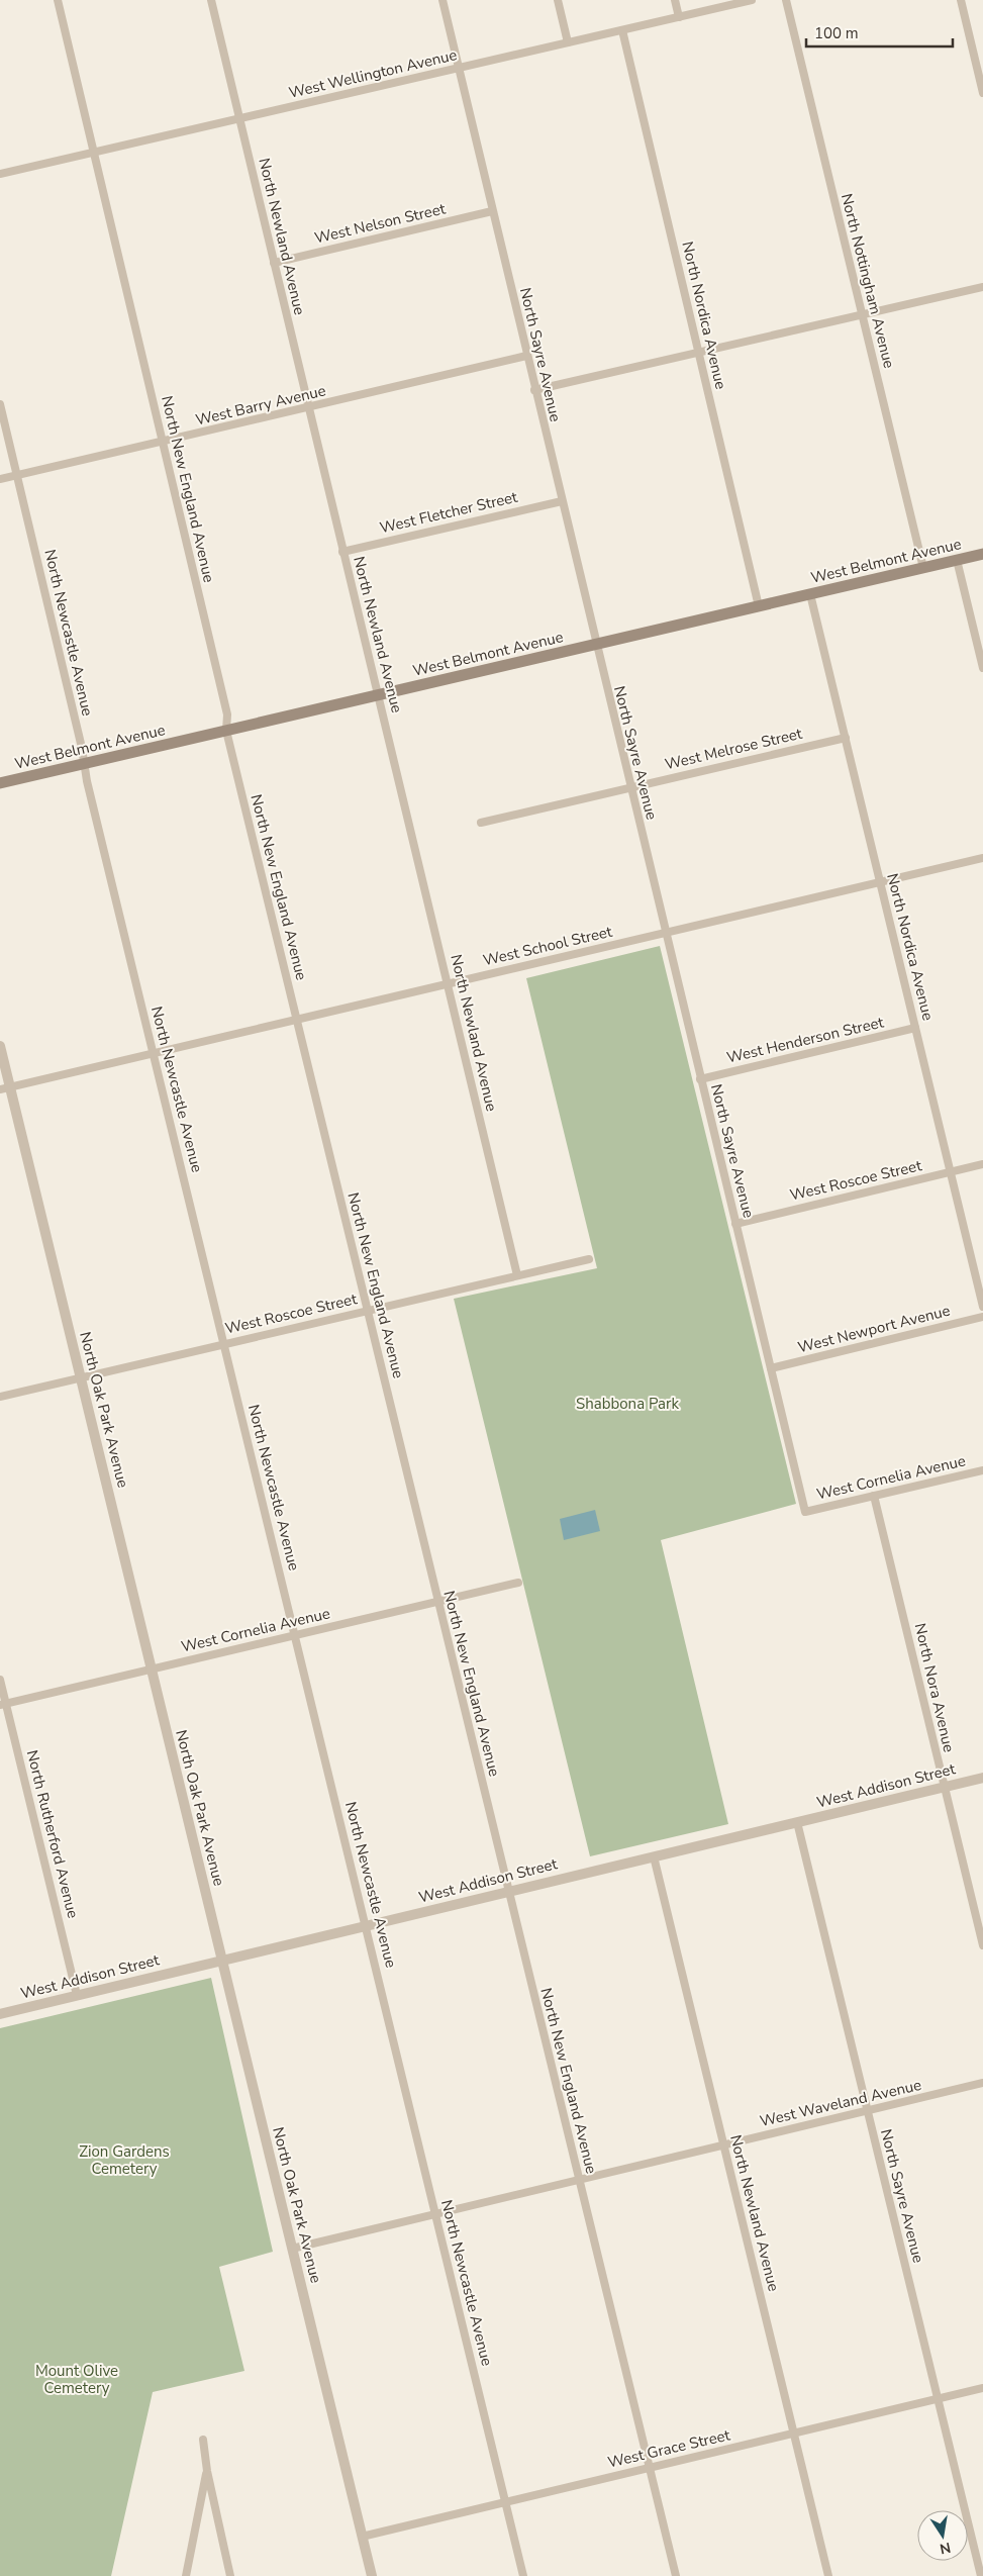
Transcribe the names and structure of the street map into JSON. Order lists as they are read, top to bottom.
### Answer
{
  "streets": {
    "main road": ["West Belmont Avenue"],
    "street": [
      "West Wellington Avenue",
      "West Nelson Street",
      "North Newland Avenue",
      "North Nottingham Avenue",
      "North Nordica Avenue",
      "North Sayre Avenue",
      "West Barry Avenue",
      "North New England Avenue",
      "West Fletcher Street",
      "North Newcastle Avenue",
      "West Melrose Street",
      "West School Street",
      "West Henderson Street",
      "West Roscoe Street",
      "West Newport Avenue",
      "North Oak Park Avenue",
      "West Cornelia Avenue",
      "North Nora Avenue",
      "West Addison Street",
      "North Rutherford Avenue",
      "West Waveland Avenue",
      "West Grace Street"
    ]
  },
  "crossings": [
    ["West Wellington Avenue", "North Newland Avenue"],
    ["West Wellington Avenue", "North Nordica Avenue"],
    ["West Wellington Avenue", "North Sayre Avenue"],
    ["West Wellington Avenue", "North New England Avenue"],
    ["West Nelson Street", "North Newland Avenue"],
    ["West Nelson Street", "North Sayre Avenue"],
    ["North Newland Avenue", "West Barry Avenue"],
    ["North Newland Avenue", "West Fletcher Street"],
    ["North Newland Avenue", "West Belmont Avenue"],
    ["North Newland Avenue", "West School Street"],
    ["North Newland Avenue", "West Roscoe Street"],
    ["North Newland Avenue", "West Addison Street"],
    ["North Newland Avenue", "West Waveland Avenue"],
    ["North Newland Avenue", "West Grace Street"],
    ["North Nottingham Avenue", "West Belmont Avenue"],
    ["North Nordica Avenue", "West Belmont Avenue"],
    ["North Nordica Avenue", "West Melrose Street"],
    ["North Nordica Avenue", "West School Street"],
    ["North Nordica Avenue", "West Henderson Street"],
    ["North Nordica Avenue", "West Roscoe Street"],
    ["North Sayre Avenue", "West Barry Avenue"],
    ["North Sayre Avenue", "West Fletcher Street"],
    ["North Sayre Avenue", "West Belmont Avenue"],
    ["North Sayre Avenue", "West Melrose Street"],
    ["North Sayre Avenue", "West School Street"],
    ["North Sayre Avenue", "West Henderson Street"],
    ["North Sayre Avenue", "West Roscoe Street"],
    ["North Sayre Avenue", "West Newport Avenue"],
    ["North Sayre Avenue", "West Cornelia Avenue"],
    ["North Sayre Avenue", "West Addison Street"],
    ["North Sayre Avenue", "West Waveland Avenue"],
    ["North Sayre Avenue", "West Grace Street"],
    ["West Barry Avenue", "North New England Avenue"],
    ["West Barry Avenue", "North Newcastle Avenue"],
    ["North New England Avenue", "West Belmont Avenue"],
    ["North New England Avenue", "West School Street"],
    ["North New England Avenue", "West Roscoe Street"],
    ["North New England Avenue", "West Cornelia Avenue"],
    ["North New England Avenue", "West Addison Street"],
    ["North New England Avenue", "West Waveland Avenue"],
    ["North New England Avenue", "West Grace Street"],
    ["West Belmont Avenue", "North Newcastle Avenue"],
    ["North Newcastle Avenue", "West School Street"],
    ["North Newcastle Avenue", "West Roscoe Street"],
    ["North Newcastle Avenue", "West Cornelia Avenue"],
    ["North Newcastle Avenue", "West Addison Street"],
    ["North Newcastle Avenue", "West Waveland Avenue"],
    ["North Newcastle Avenue", "West Grace Street"],
    ["West School Street", "North Oak Park Avenue"],
    ["West Roscoe Street", "North Oak Park Avenue"],
    ["North Oak Park Avenue", "West Cornelia Avenue"],
    ["North Oak Park Avenue", "West Addison Street"],
    ["North Oak Park Avenue", "West Waveland Avenue"],
    ["North Oak Park Avenue", "West Grace Street"],
    ["West Cornelia Avenue", "North Nora Avenue"],
    ["West Cornelia Avenue", "North Rutherford Avenue"],
    ["North Nora Avenue", "West Addison Street"],
    ["West Addison Street", "North Rutherford Avenue"]
  ],
  "parks": ["Shabbona Park", "Zion Gardens Cemetery", "Mount Olive Cemetery"],
  "scale_bar": "100 m",
  "north": "bottom"
}
